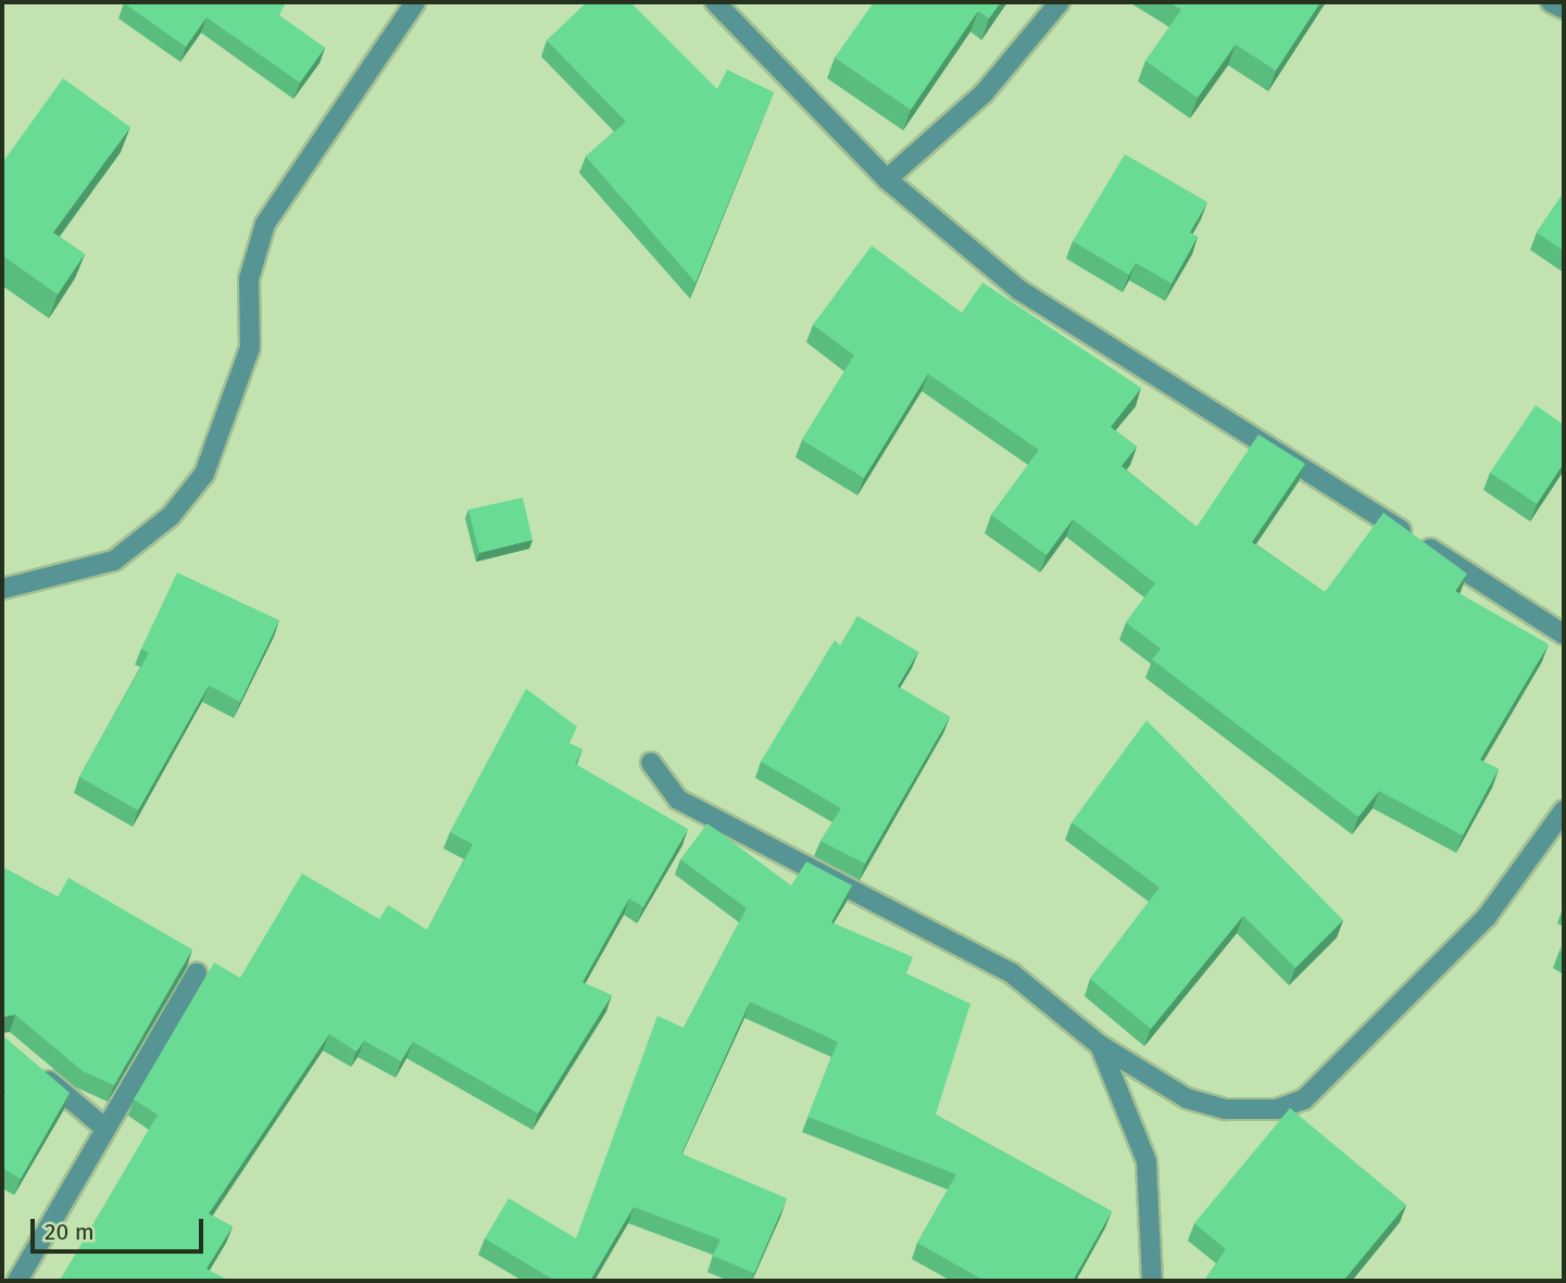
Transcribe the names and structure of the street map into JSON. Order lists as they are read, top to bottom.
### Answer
{
  "scale_bar": "20 m"
}
